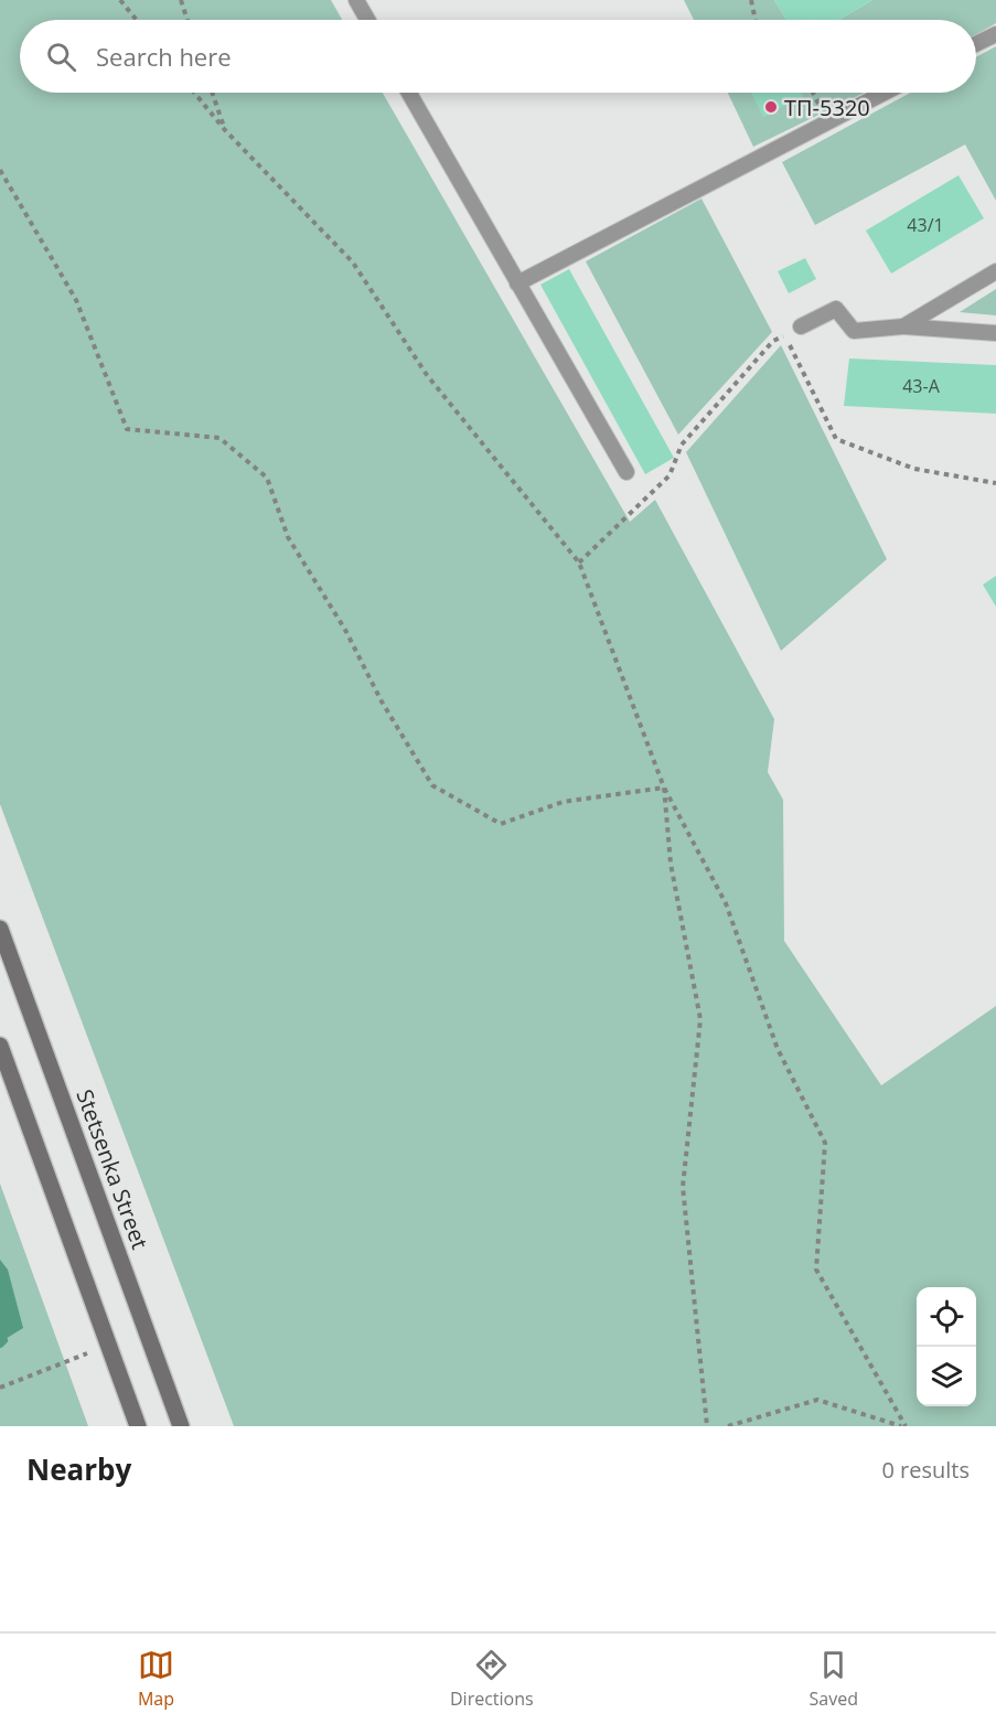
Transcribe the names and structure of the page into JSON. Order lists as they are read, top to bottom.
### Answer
{
  "streets": {
    "main road": ["Stetsenka Street"]
  },
  "places": ["ТП-5320"],
  "house_numbers": ["43/1", "43-А"],
  "page": {
    "search": "Search here",
    "heading": ["Nearby", "0 results"],
    "nav": ["Map", "Directions", "Saved"]
  }
}
